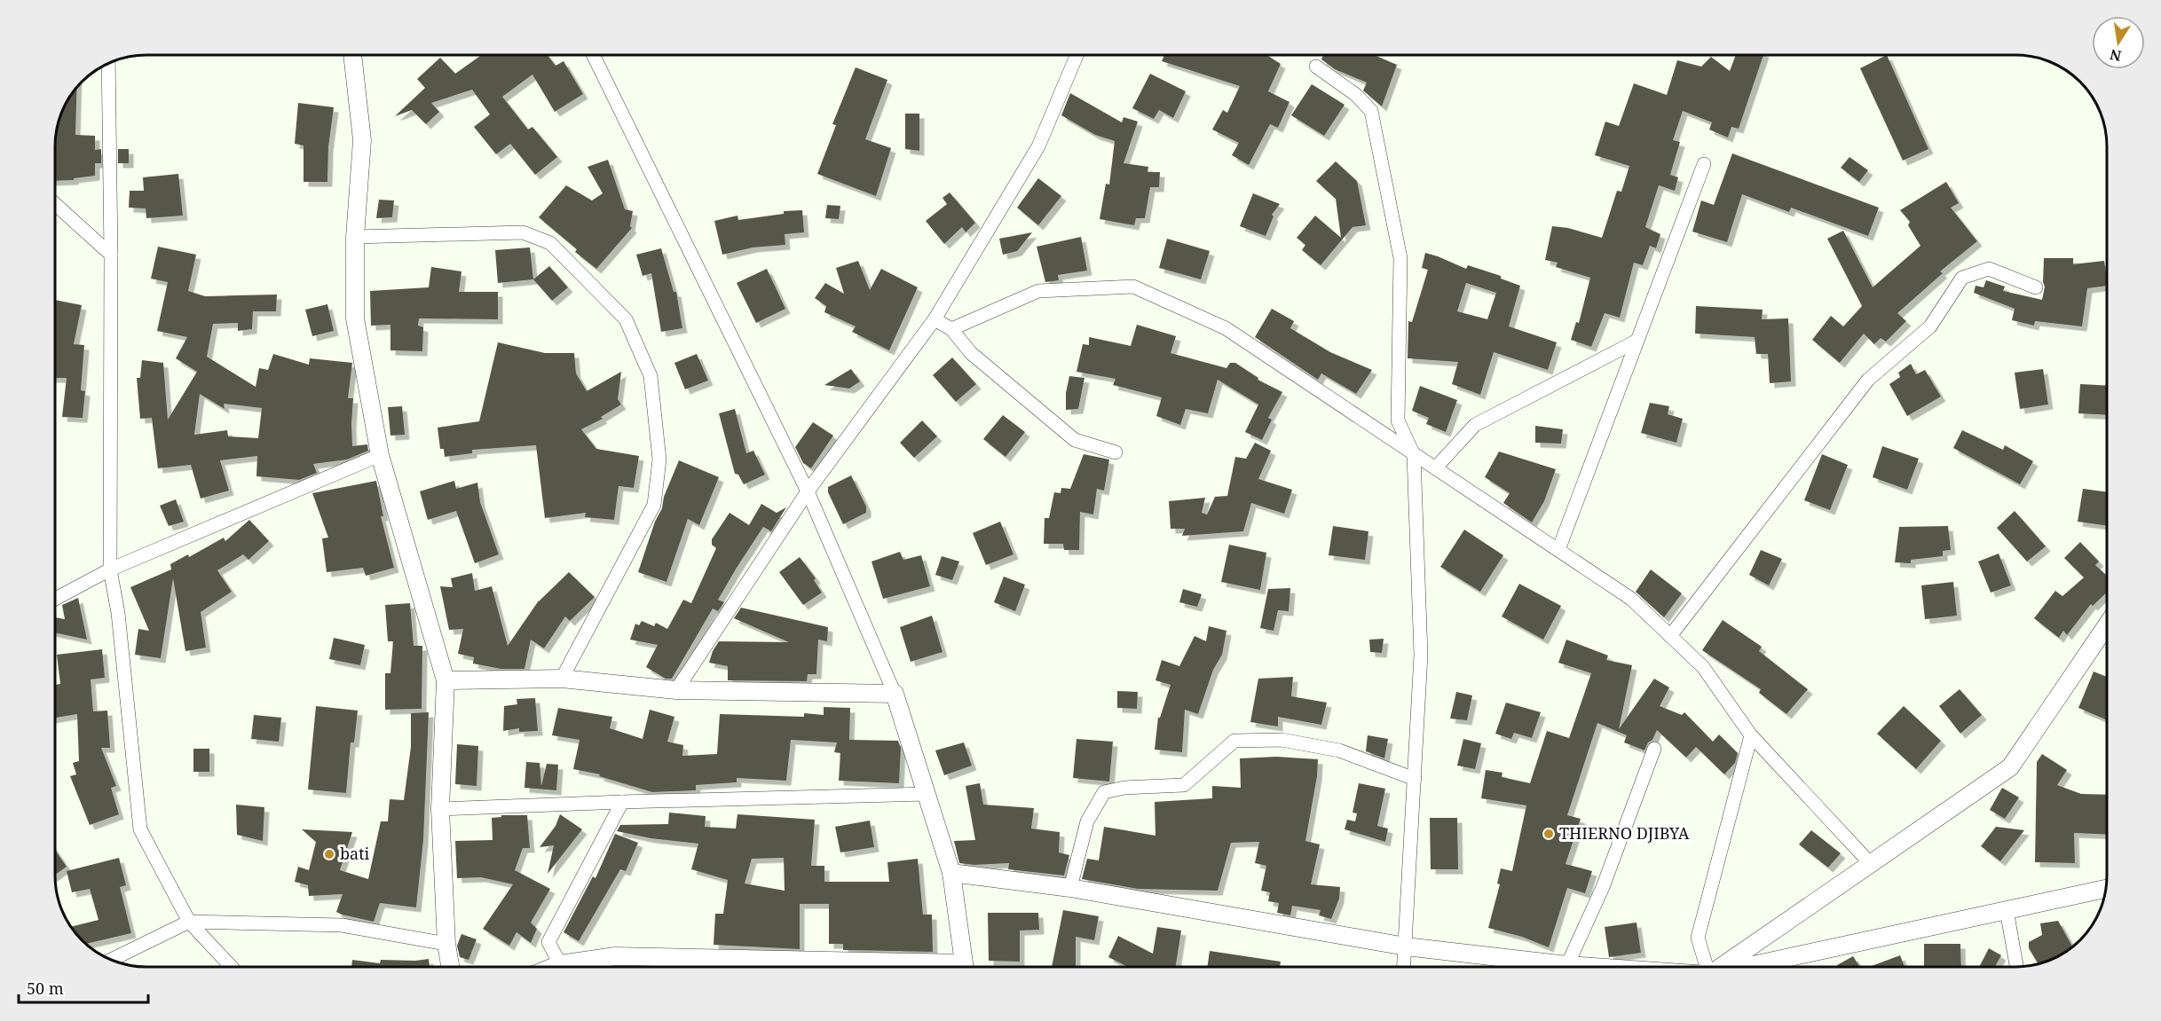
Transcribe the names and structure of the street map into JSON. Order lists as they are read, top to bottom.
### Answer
{
  "places": ["THIERNO DJIBYA", "bati"],
  "scale_bar": "50 m",
  "north": "bottom"
}
